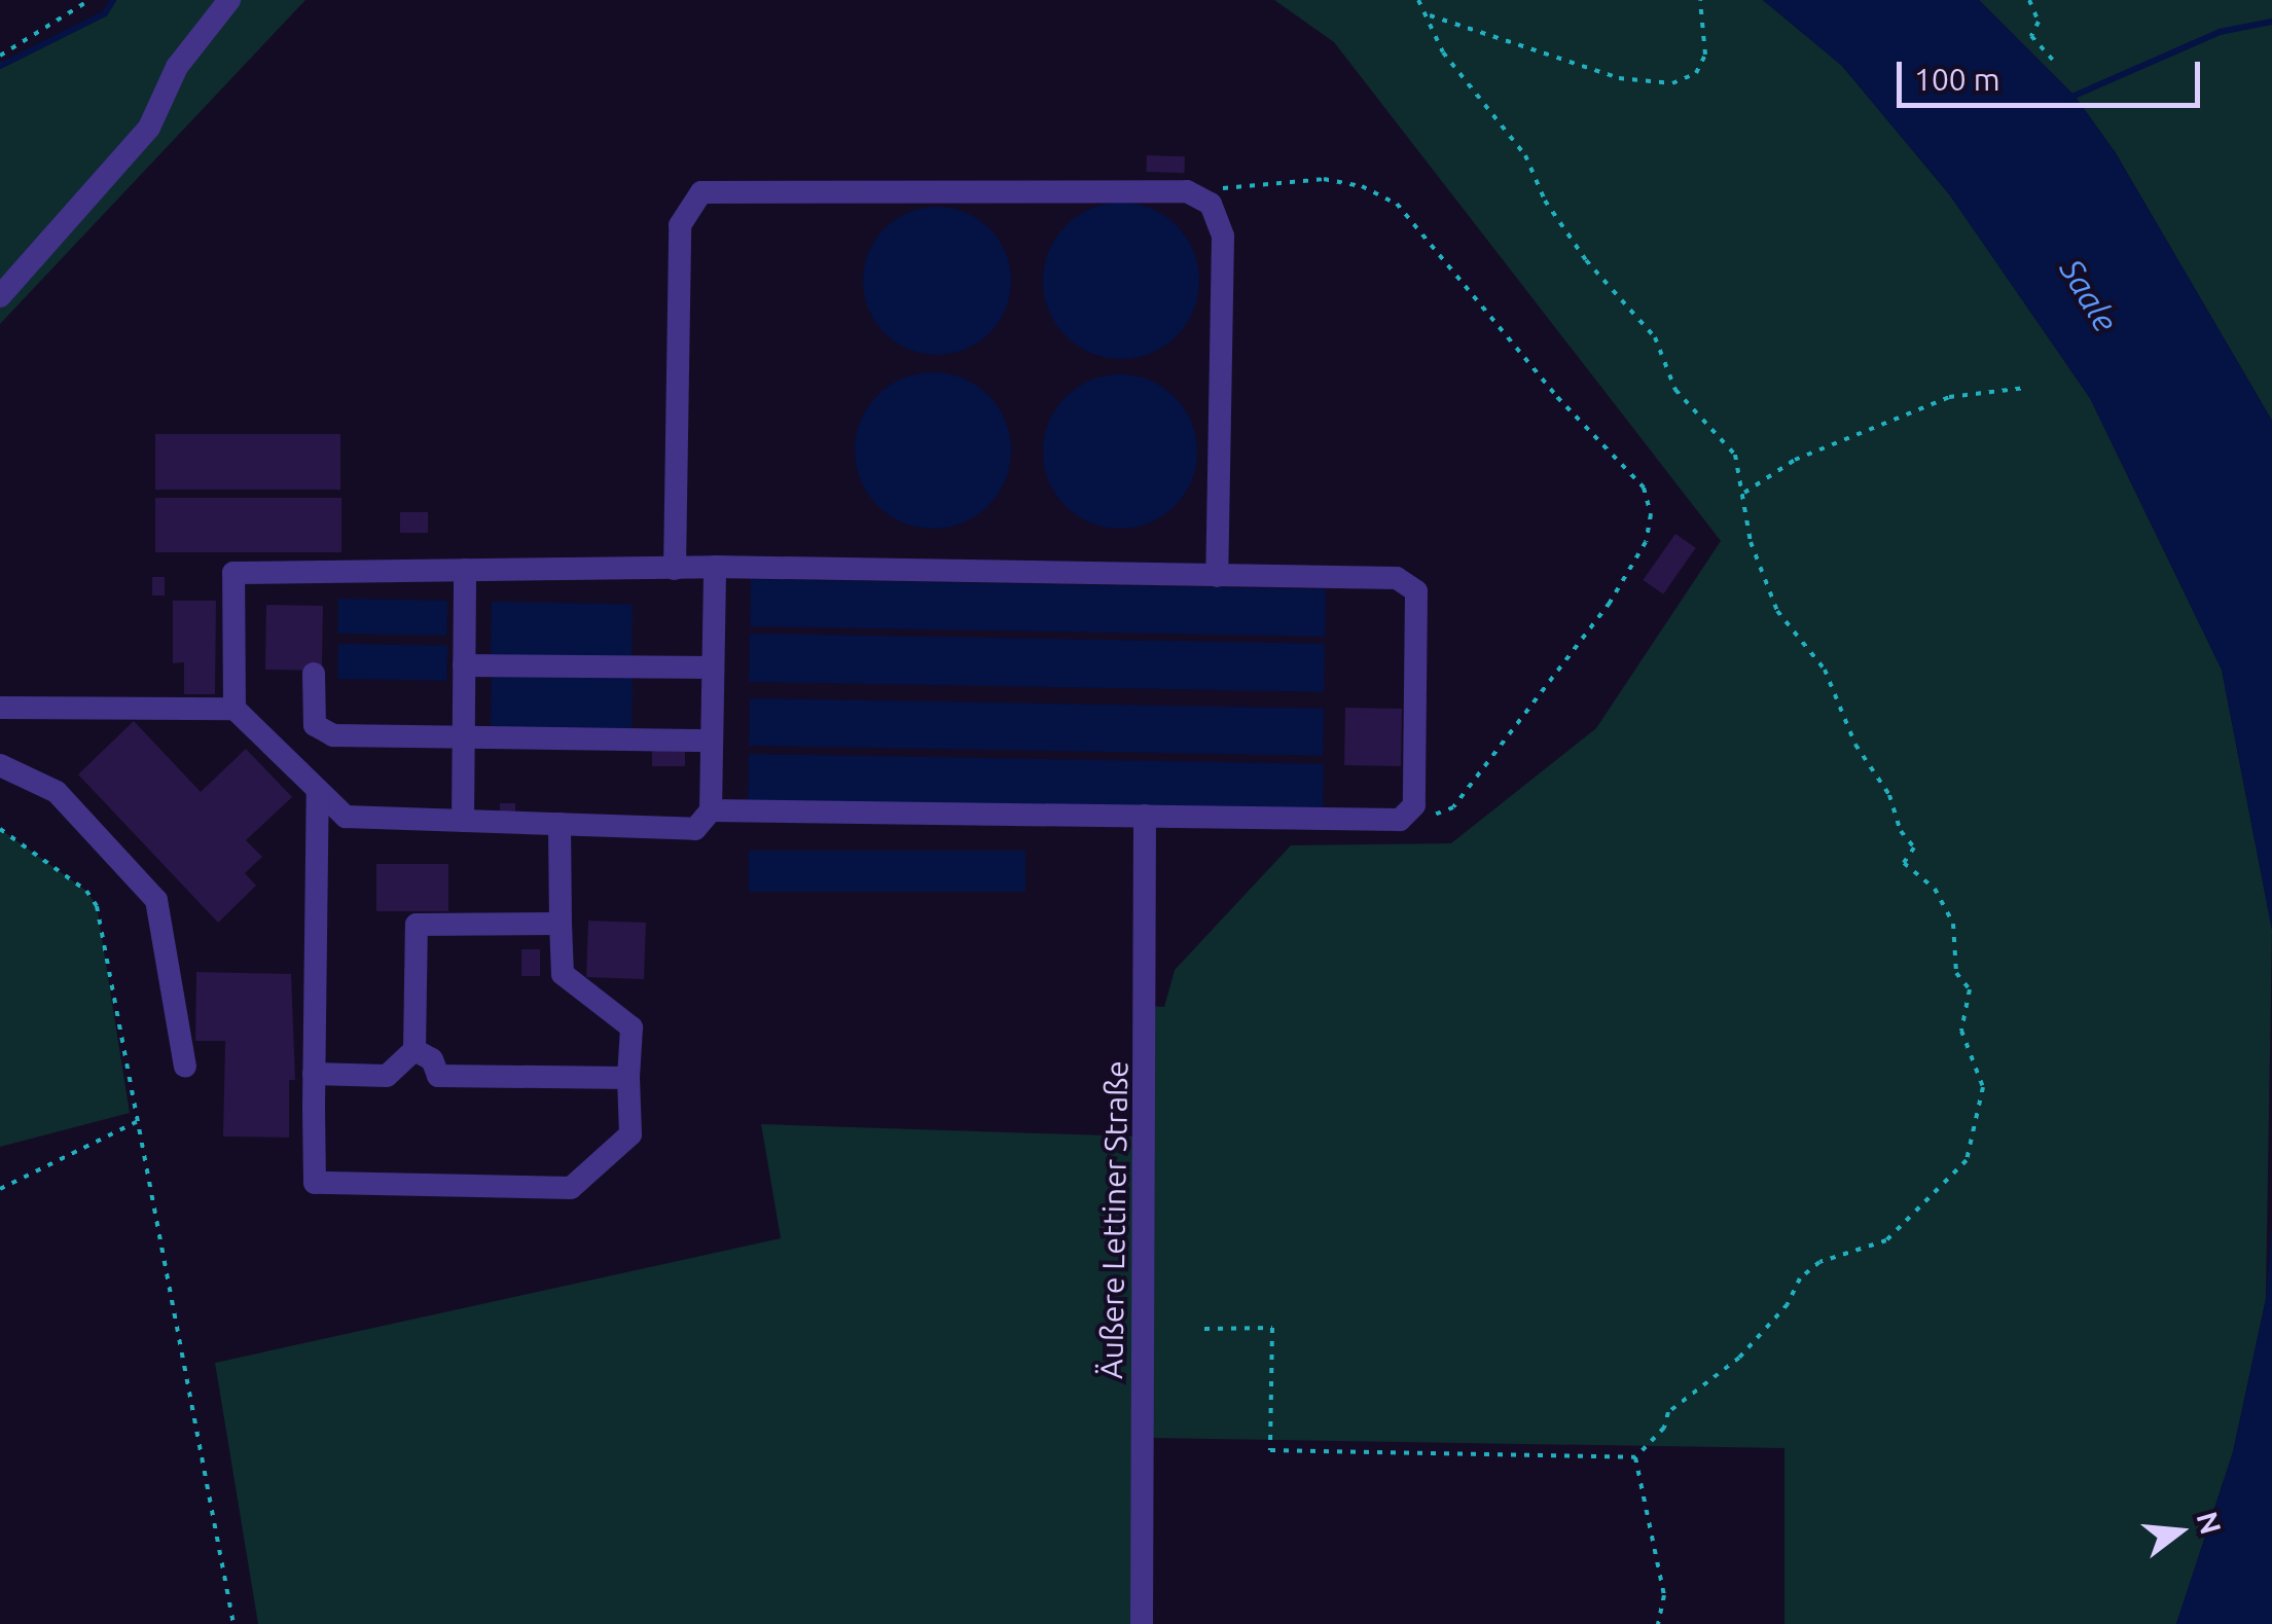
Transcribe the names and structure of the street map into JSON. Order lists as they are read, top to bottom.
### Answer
{
  "streets": {
    "street": ["Äußere Lettiner Straße"]
  },
  "water": ["Saale"],
  "scale_bar": "100 m",
  "north": "right"
}
